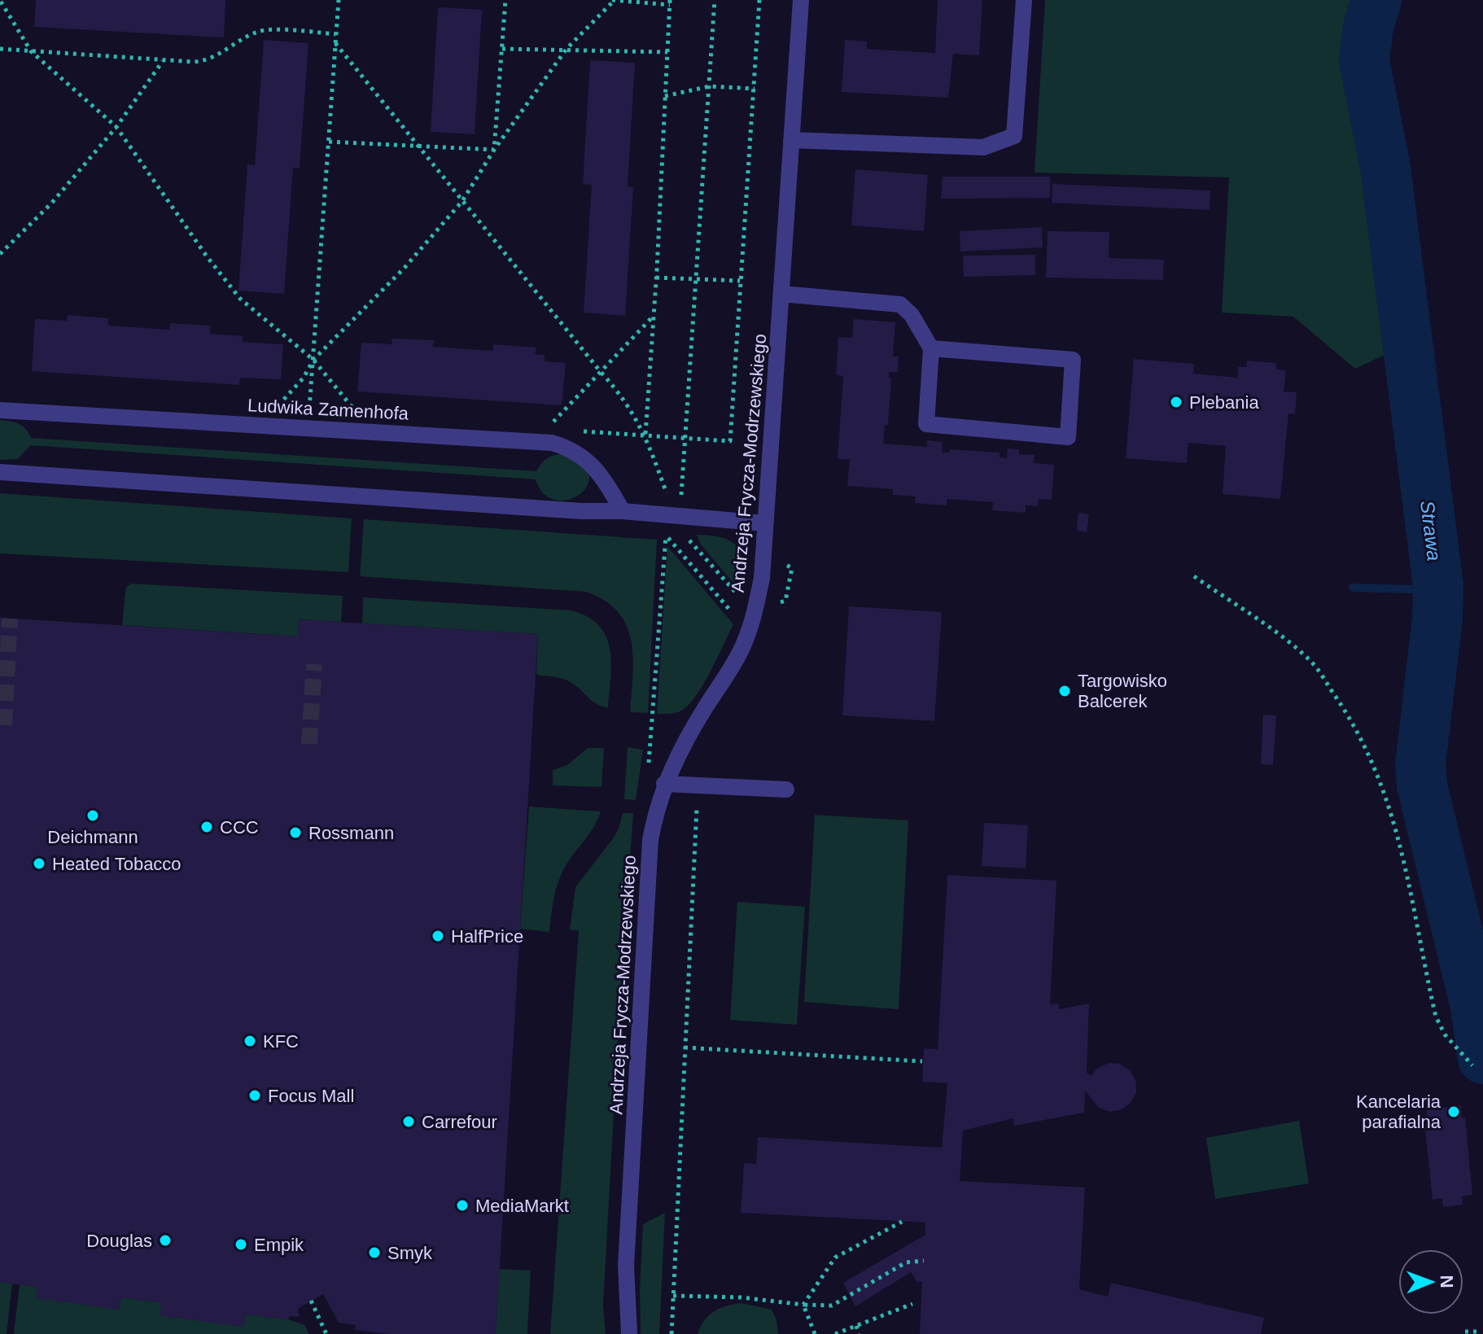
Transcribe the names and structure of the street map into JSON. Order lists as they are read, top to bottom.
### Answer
{
  "streets": {
    "street": ["Ludwika Zamenhofa", "Andrzeja Frycza-Modrzewskiego"]
  },
  "water": ["Strawa"],
  "places": [
    "Plebania",
    "Targowisko Balcerek",
    "Deichmann",
    "CCC",
    "Rossmann",
    "Heated Tobacco",
    "HalfPrice",
    "KFC",
    "Focus Mall",
    "Kancelaria parafialna",
    "Carrefour",
    "MediaMarkt",
    "Douglas",
    "Empik",
    "Smyk"
  ],
  "north": "right"
}
